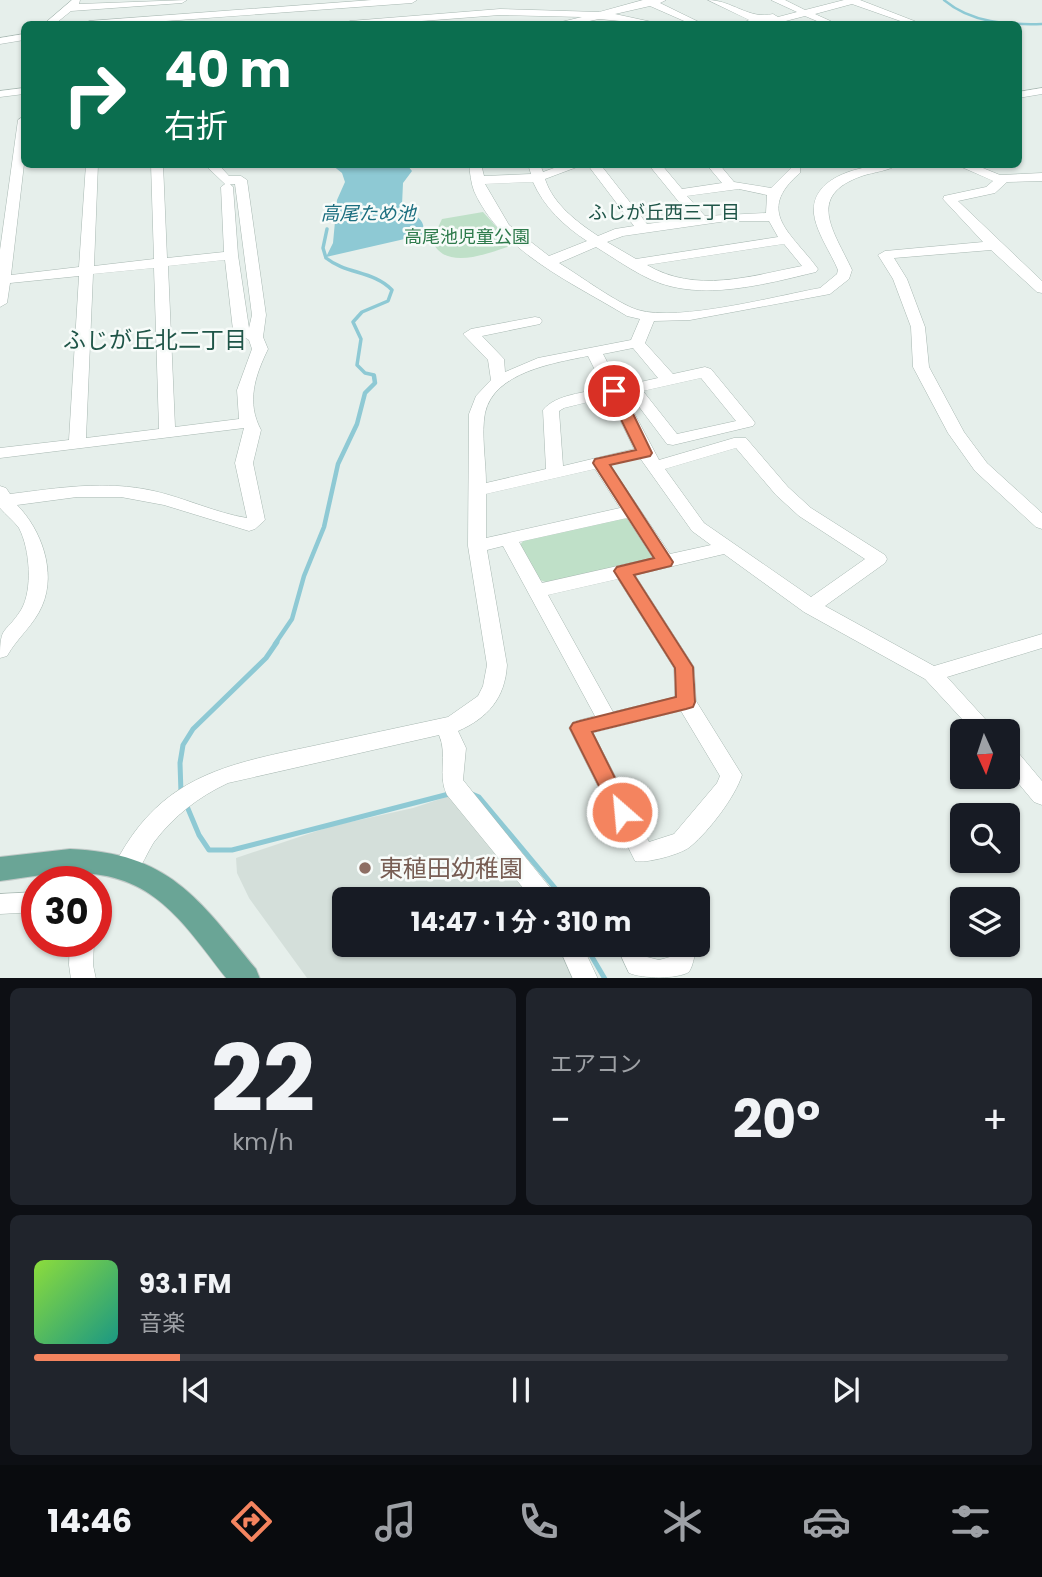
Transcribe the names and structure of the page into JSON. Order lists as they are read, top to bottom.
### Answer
{
  "districts": ["ふじが丘西三丁目", "ふじが丘北二丁目"],
  "water": ["高尾ため池"],
  "parks": ["高尾池児童公園"],
  "places": ["東稙田幼稚園"],
  "north": "bottom",
  "page": {
    "turn": ["40 m", "右折"],
    "limit": "30",
    "trip": "14:47 · 1 分 · 310 m",
    "tile": [
      ["22", "km/h"],
      "エアコン"
    ],
    "heat": ["−", "20°", "+"],
    "song": ["93.1 FM", "音楽"],
    "tabs": "14:46"
  }
}
